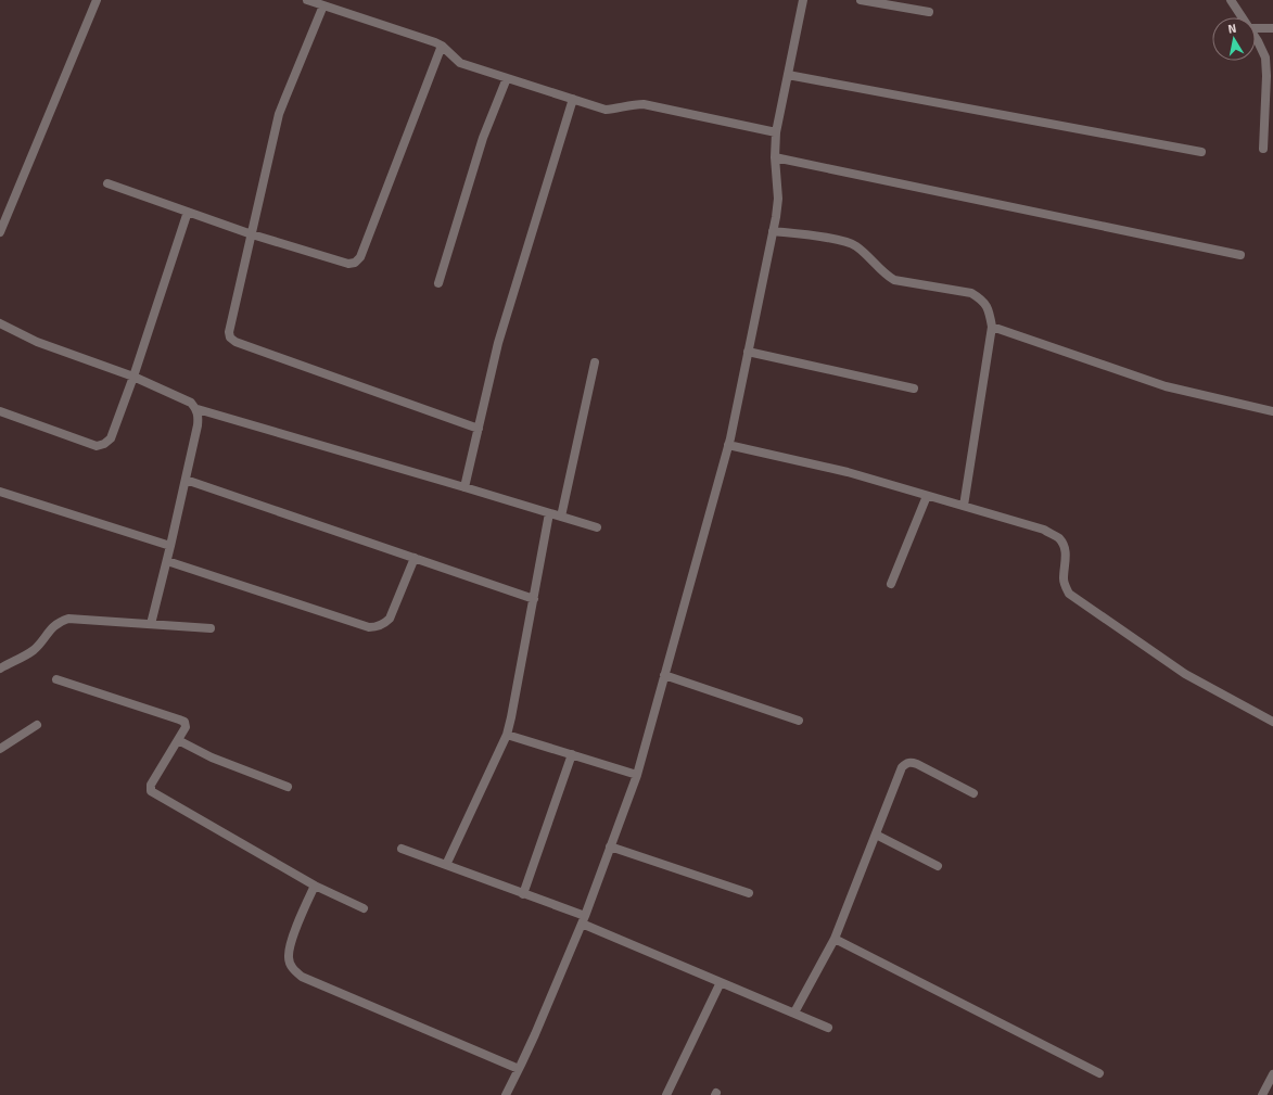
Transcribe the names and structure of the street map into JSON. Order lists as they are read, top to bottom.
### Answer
{
  "north": "top"
}
